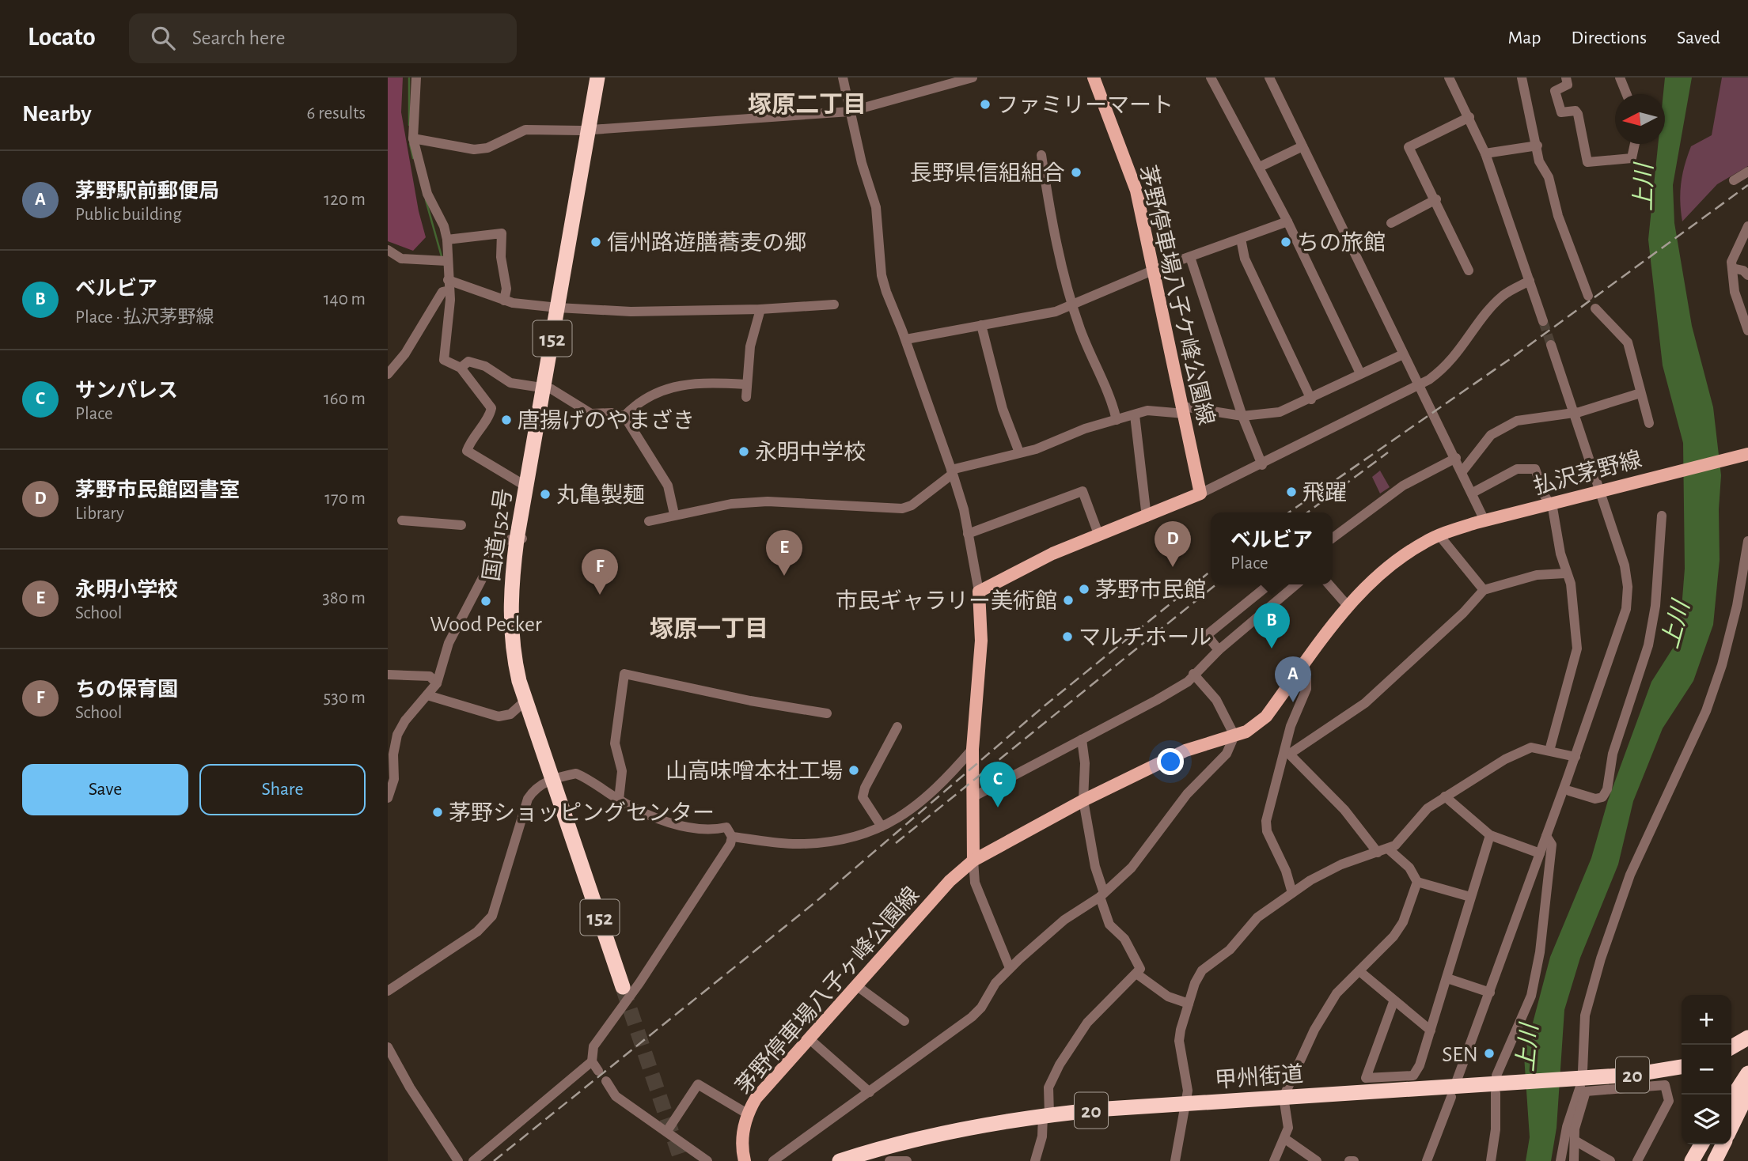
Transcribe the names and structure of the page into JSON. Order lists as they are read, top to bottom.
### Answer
{
  "streets": {
    "highway": [
      "152",
      "国道152号",
      "20",
      "甲州街道"
    ],
    "main road": ["茅野停車場八子ケ峰公園線", "払沢茅野線", "茅野停車場八子ヶ峰公園線"]
  },
  "districts": ["塚原二丁目", "塚原一丁目"],
  "water": ["上川"],
  "places": [
    "ファミリーマート",
    "長野県信組組合",
    "信州路遊膳蕎麦の郷",
    "ちの旅館",
    "唐揚げのやまざき",
    "永明中学校",
    "飛躍",
    "丸亀製麺",
    "茅野市民館",
    "市民ギャラリー美術館",
    "Wood Pecker",
    "マルチホール",
    "山高味噌本社工場",
    "茅野ショッピングセンター",
    "SEN"
  ],
  "north": "left",
  "page": {
    "header": "Locato",
    "search": "Search here",
    "nav": ["Map", "Directions", "Saved"],
    "heading": ["Nearby", "6 results"],
    "list": [
      {
        "mark": "A",
        "name": "茅野駅前郵便局",
        "note": "Public building",
        "value": "120 m"
      },
      {
        "mark": "B",
        "name": "ベルビア",
        "note": "Place · 払沢茅野線",
        "value": "140 m"
      },
      {
        "mark": "C",
        "name": "サンパレス",
        "note": "Place",
        "value": "160 m"
      },
      {
        "mark": "D",
        "name": "茅野市民館図書室",
        "note": "Library",
        "value": "170 m"
      },
      {
        "mark": "E",
        "name": "永明小学校",
        "note": "School",
        "value": "380 m"
      },
      {
        "mark": "F",
        "name": "ちの保育園",
        "note": "School",
        "value": "530 m"
      }
    ],
    "popup": ["ベルビア", "Place"],
    "pins": [
      "D",
      "E",
      "F",
      "B",
      "A",
      "C"
    ],
    "buttons": ["Save", "Share"],
    "map_buttons": ["+", "−"]
  }
}
